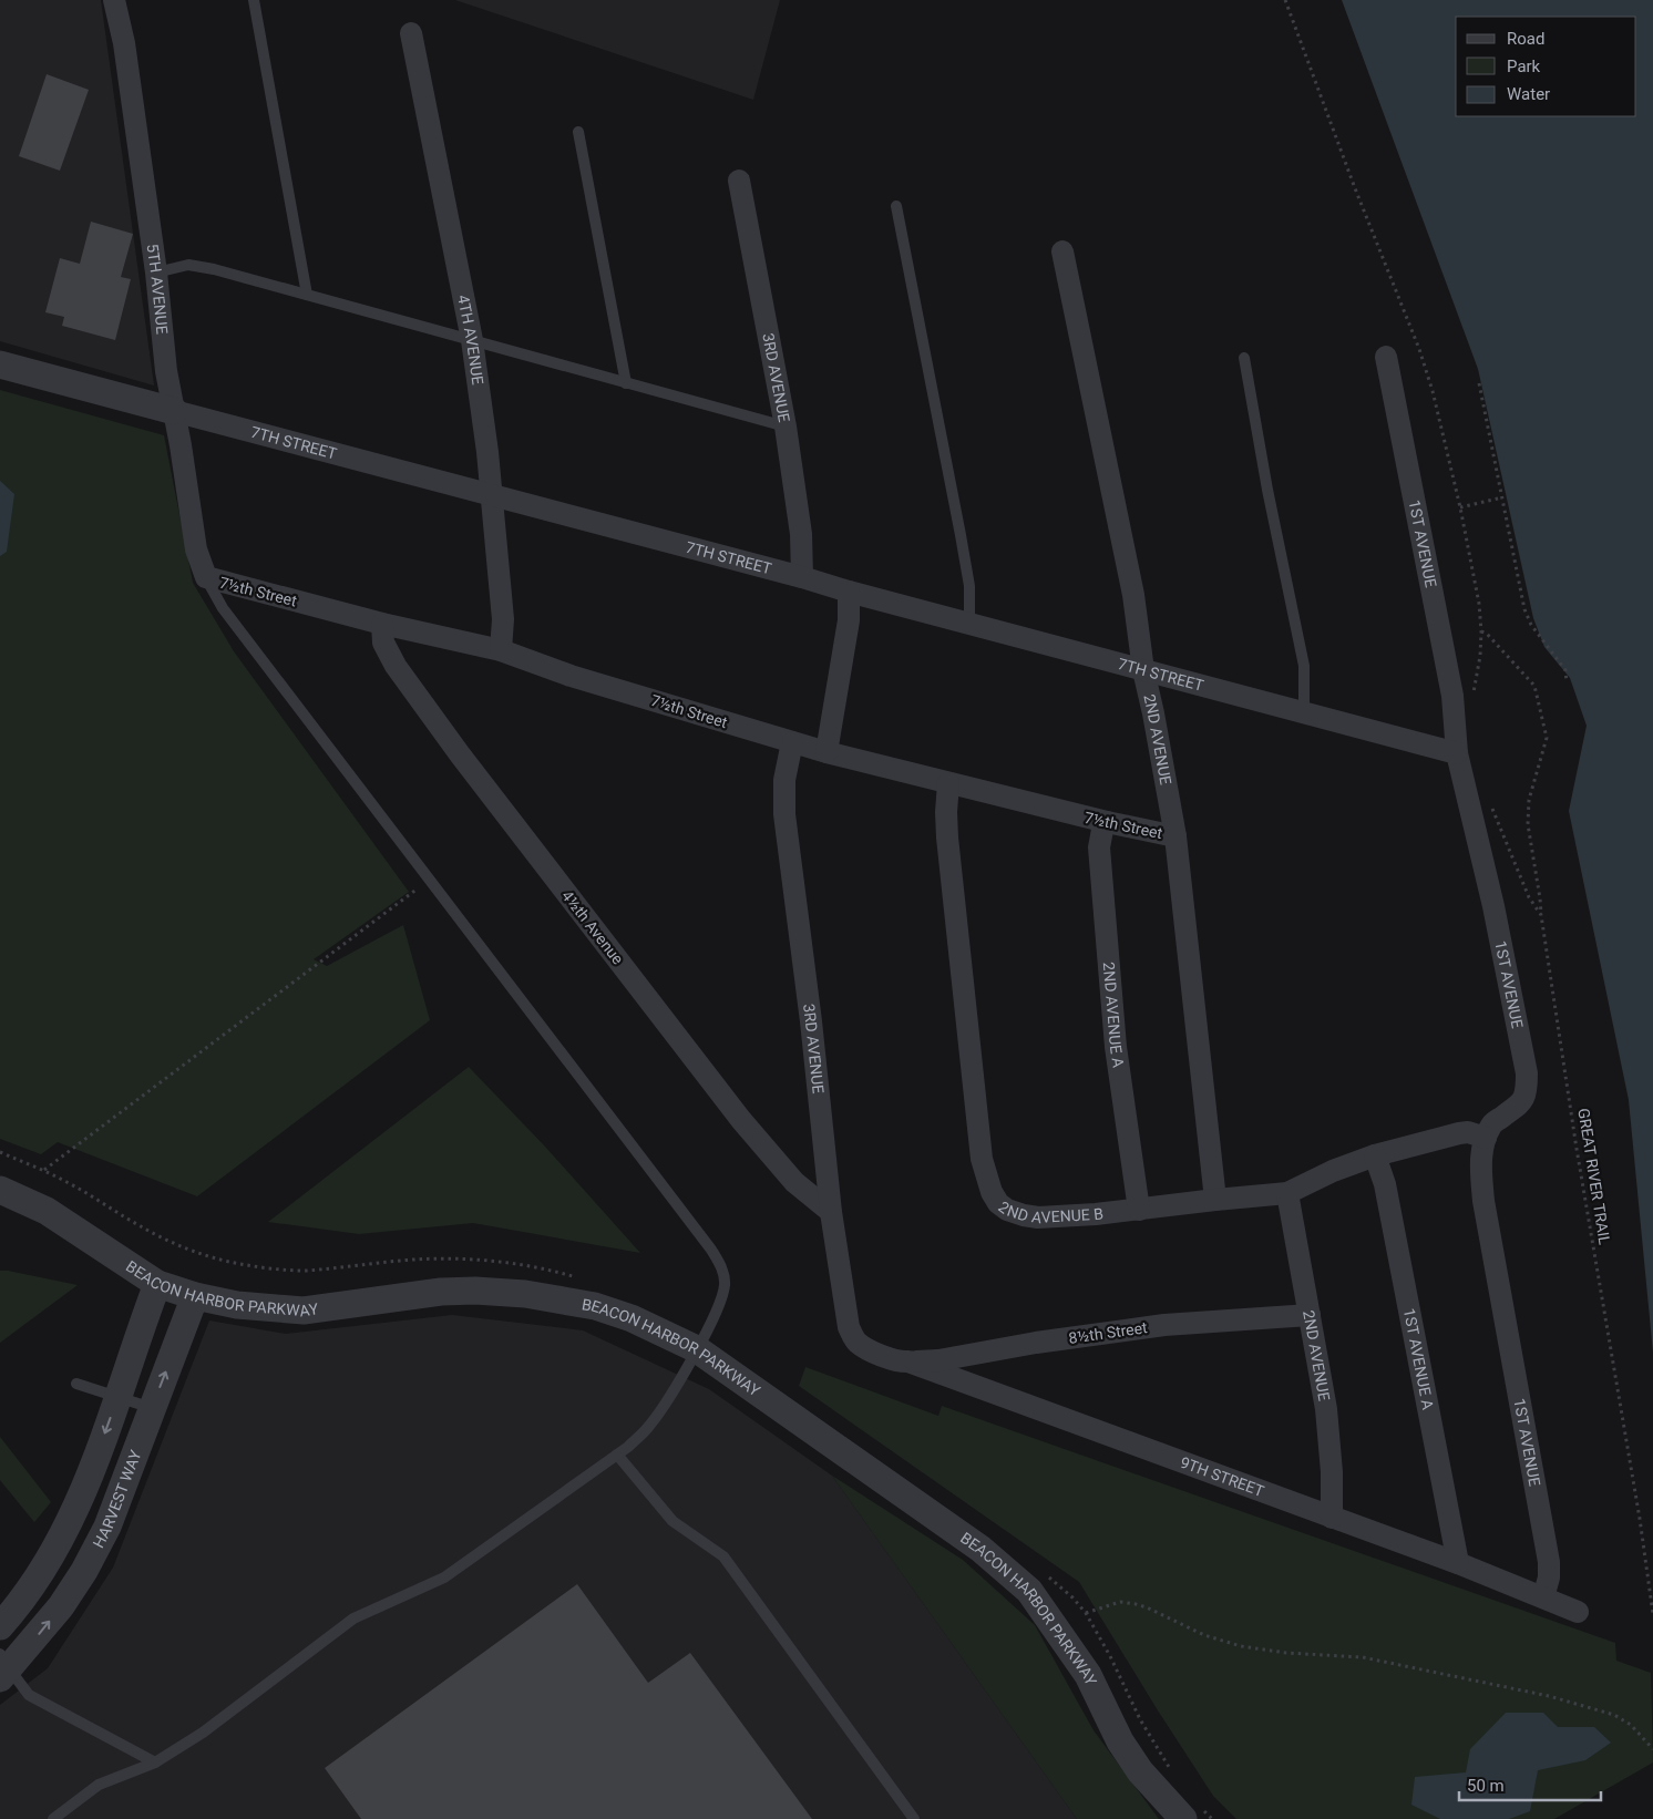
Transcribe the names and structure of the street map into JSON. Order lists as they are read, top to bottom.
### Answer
{
  "streets": {
    "street": [
      "5TH AVENUE",
      "4TH AVENUE",
      "3RD AVENUE",
      "7TH STREET",
      "1ST AVENUE",
      "7½th Street",
      "2ND AVENUE",
      "4½th Avenue",
      "2ND AVENUE A",
      "2ND AVENUE B",
      "BEACON HARBOR PARKWAY",
      "8½th Street",
      "1ST AVENUE A",
      "9TH STREET",
      "HARVEST WAY"
    ],
    "path": ["GREAT RIVER TRAIL"]
  },
  "crossings": [
    ["5TH AVENUE", "7TH STREET"],
    ["5TH AVENUE", "7½th Street"],
    ["4TH AVENUE", "7TH STREET"],
    ["4TH AVENUE", "7½th Street"],
    ["3RD AVENUE", "7TH STREET"],
    ["3RD AVENUE", "7½th Street"],
    ["3RD AVENUE", "4½th Avenue"],
    ["3RD AVENUE", "9TH STREET"],
    ["7TH STREET", "1ST AVENUE"],
    ["7TH STREET", "2ND AVENUE"],
    ["1ST AVENUE", "2ND AVENUE B"],
    ["1ST AVENUE", "9TH STREET"],
    ["7½th Street", "2ND AVENUE"],
    ["7½th Street", "4½th Avenue"],
    ["7½th Street", "2ND AVENUE A"],
    ["7½th Street", "2ND AVENUE B"],
    ["2ND AVENUE", "2ND AVENUE B"],
    ["2ND AVENUE", "8½th Street"],
    ["2ND AVENUE", "9TH STREET"],
    ["2ND AVENUE A", "2ND AVENUE B"],
    ["2ND AVENUE B", "1ST AVENUE A"],
    ["BEACON HARBOR PARKWAY", "HARVEST WAY"],
    ["8½th Street", "9TH STREET"],
    ["1ST AVENUE A", "9TH STREET"]
  ],
  "legend": ["Road", "Park", "Water"],
  "scale_bar": "50 m"
}
